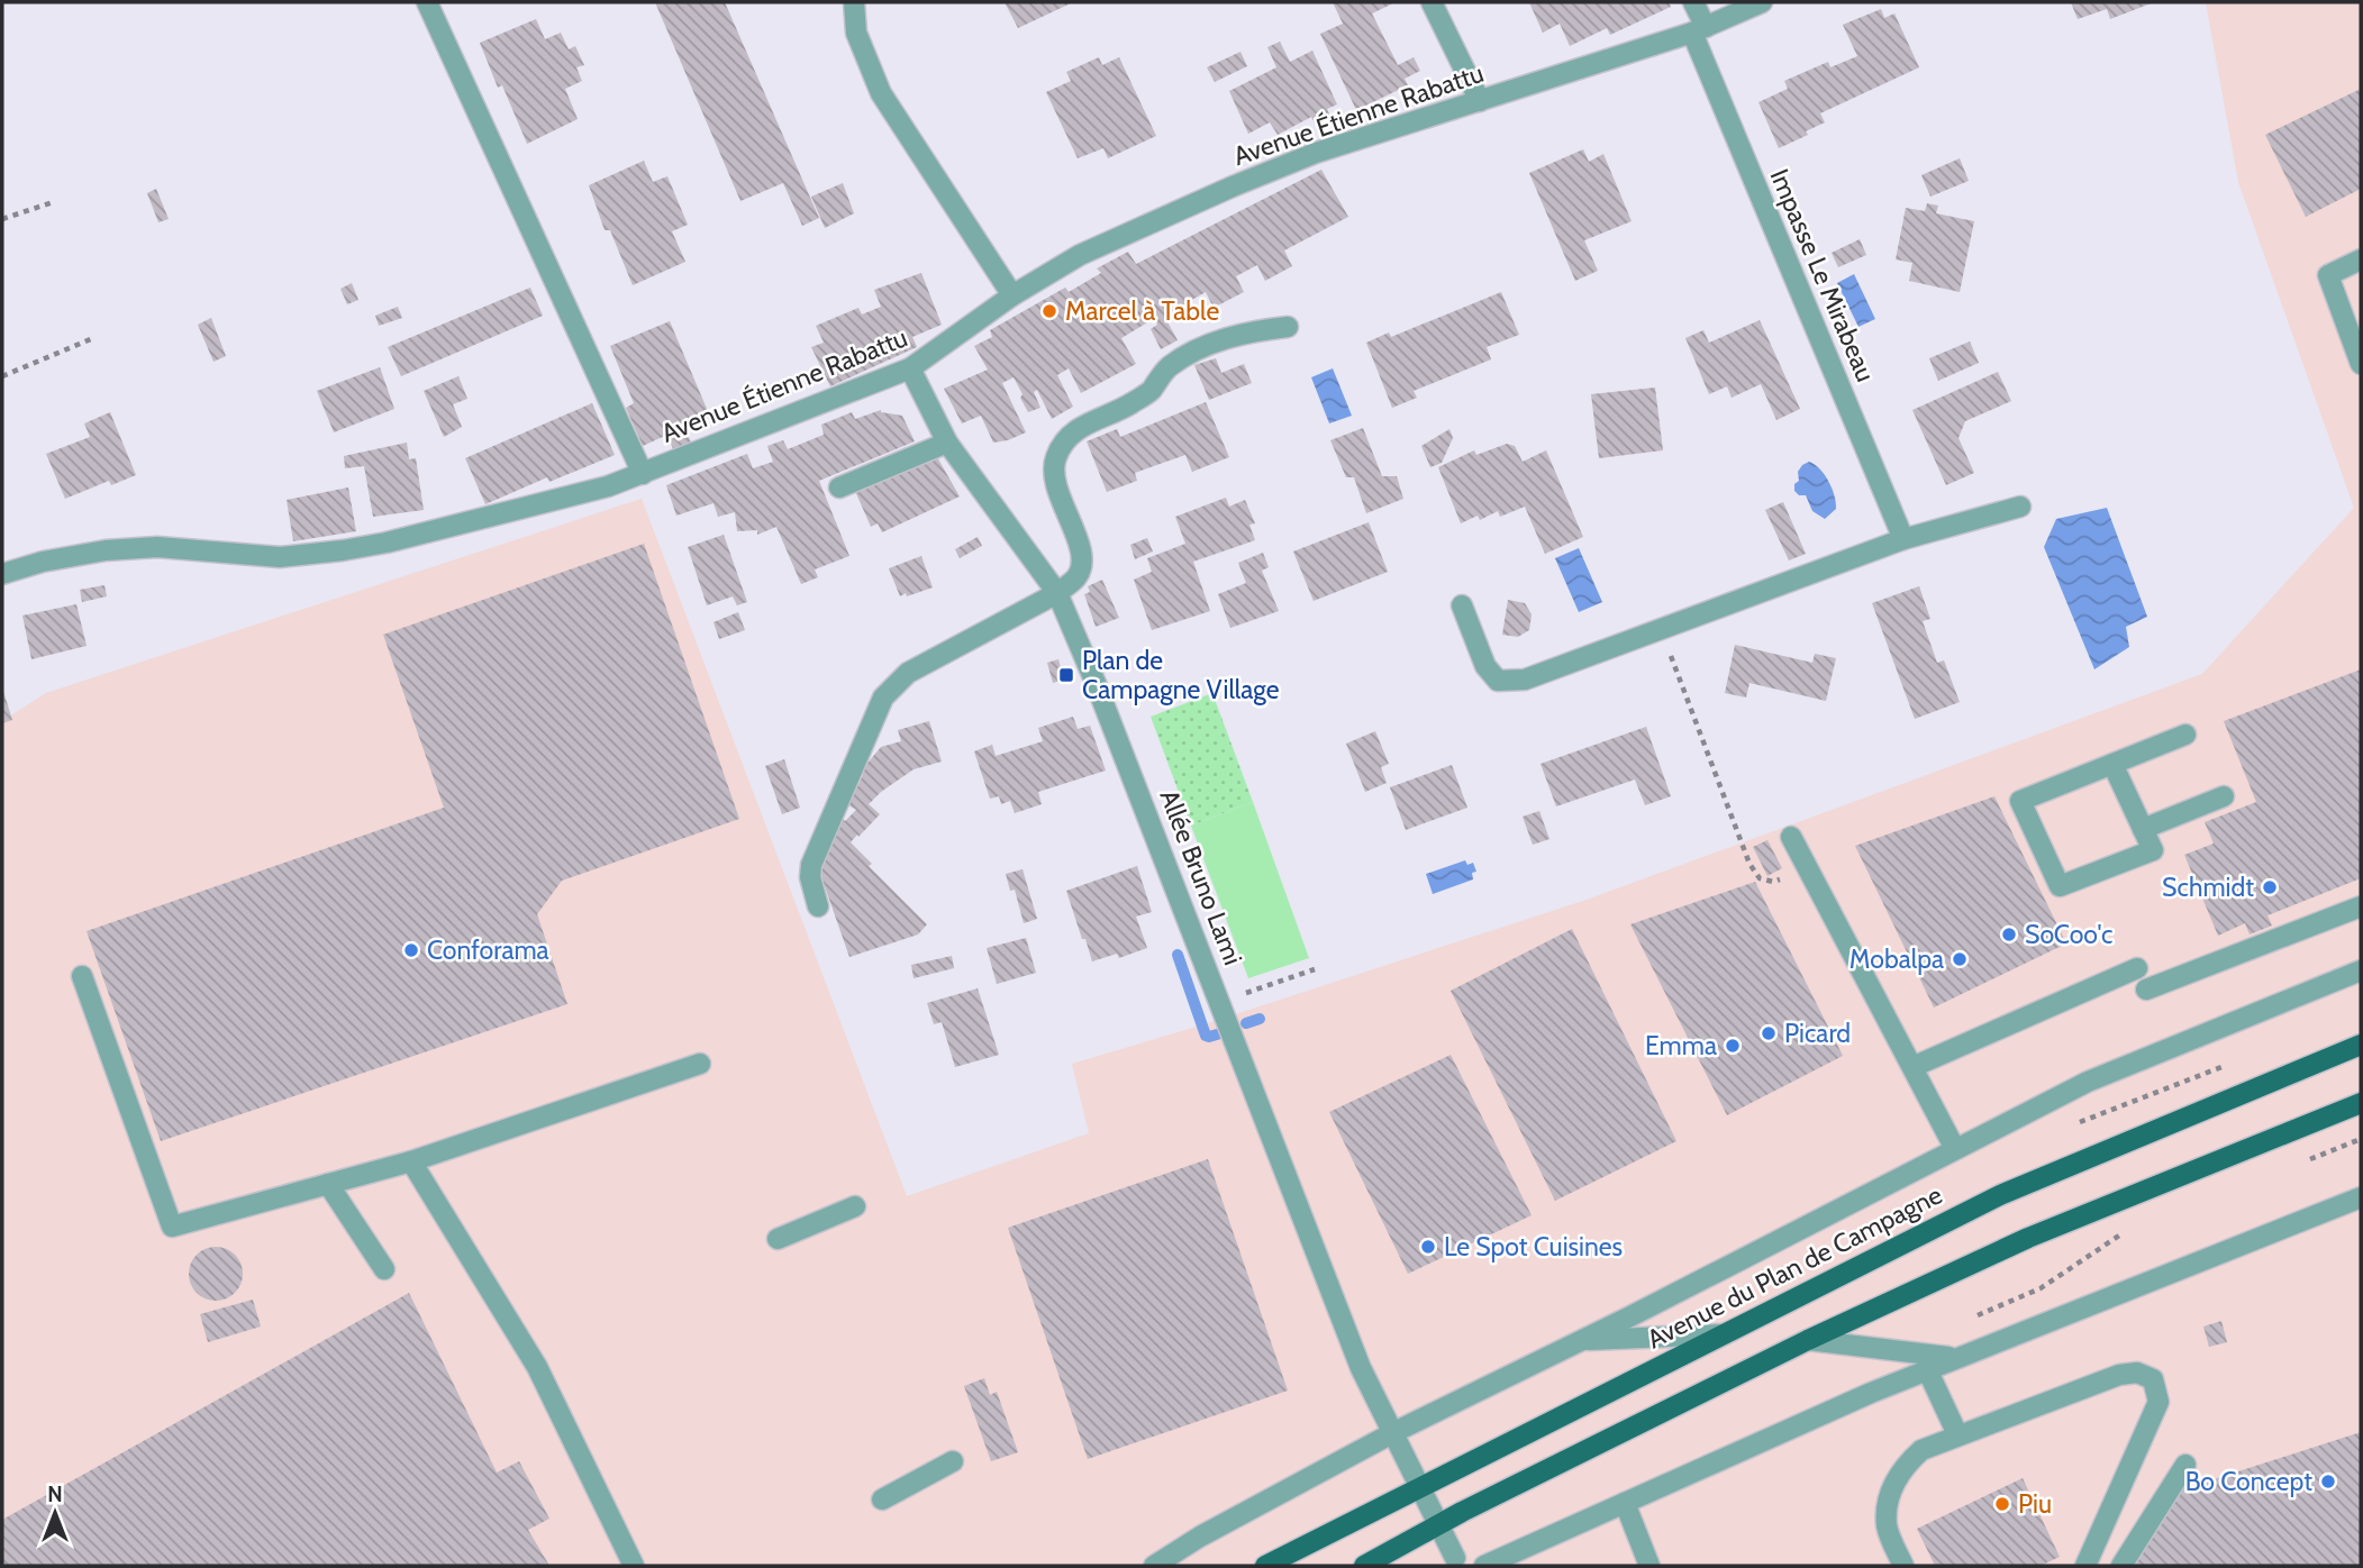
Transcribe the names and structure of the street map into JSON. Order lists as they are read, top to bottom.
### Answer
{
  "streets": {
    "main road": ["Avenue du Plan de Campagne"],
    "street": ["Avenue Étienne Rabattu", "Impasse Le Mirabeau", "Allée Bruno Lami"]
  },
  "crossings": [
    ["Avenue Étienne Rabattu", "Impasse Le Mirabeau"],
    ["Avenue Étienne Rabattu", "Allée Bruno Lami"],
    ["Allée Bruno Lami", "Avenue du Plan de Campagne"]
  ],
  "places": {
    "other": [
      "Marcel à Table",
      "Schmidt",
      "SoCoo'c",
      "Conforama",
      "Mobalpa",
      "Picard",
      "Emma",
      "Le Spot Cuisines",
      "Bo Concept",
      "Piu"
    ],
    "transit": ["Plan de Campagne Village"]
  },
  "north": "top"
}
